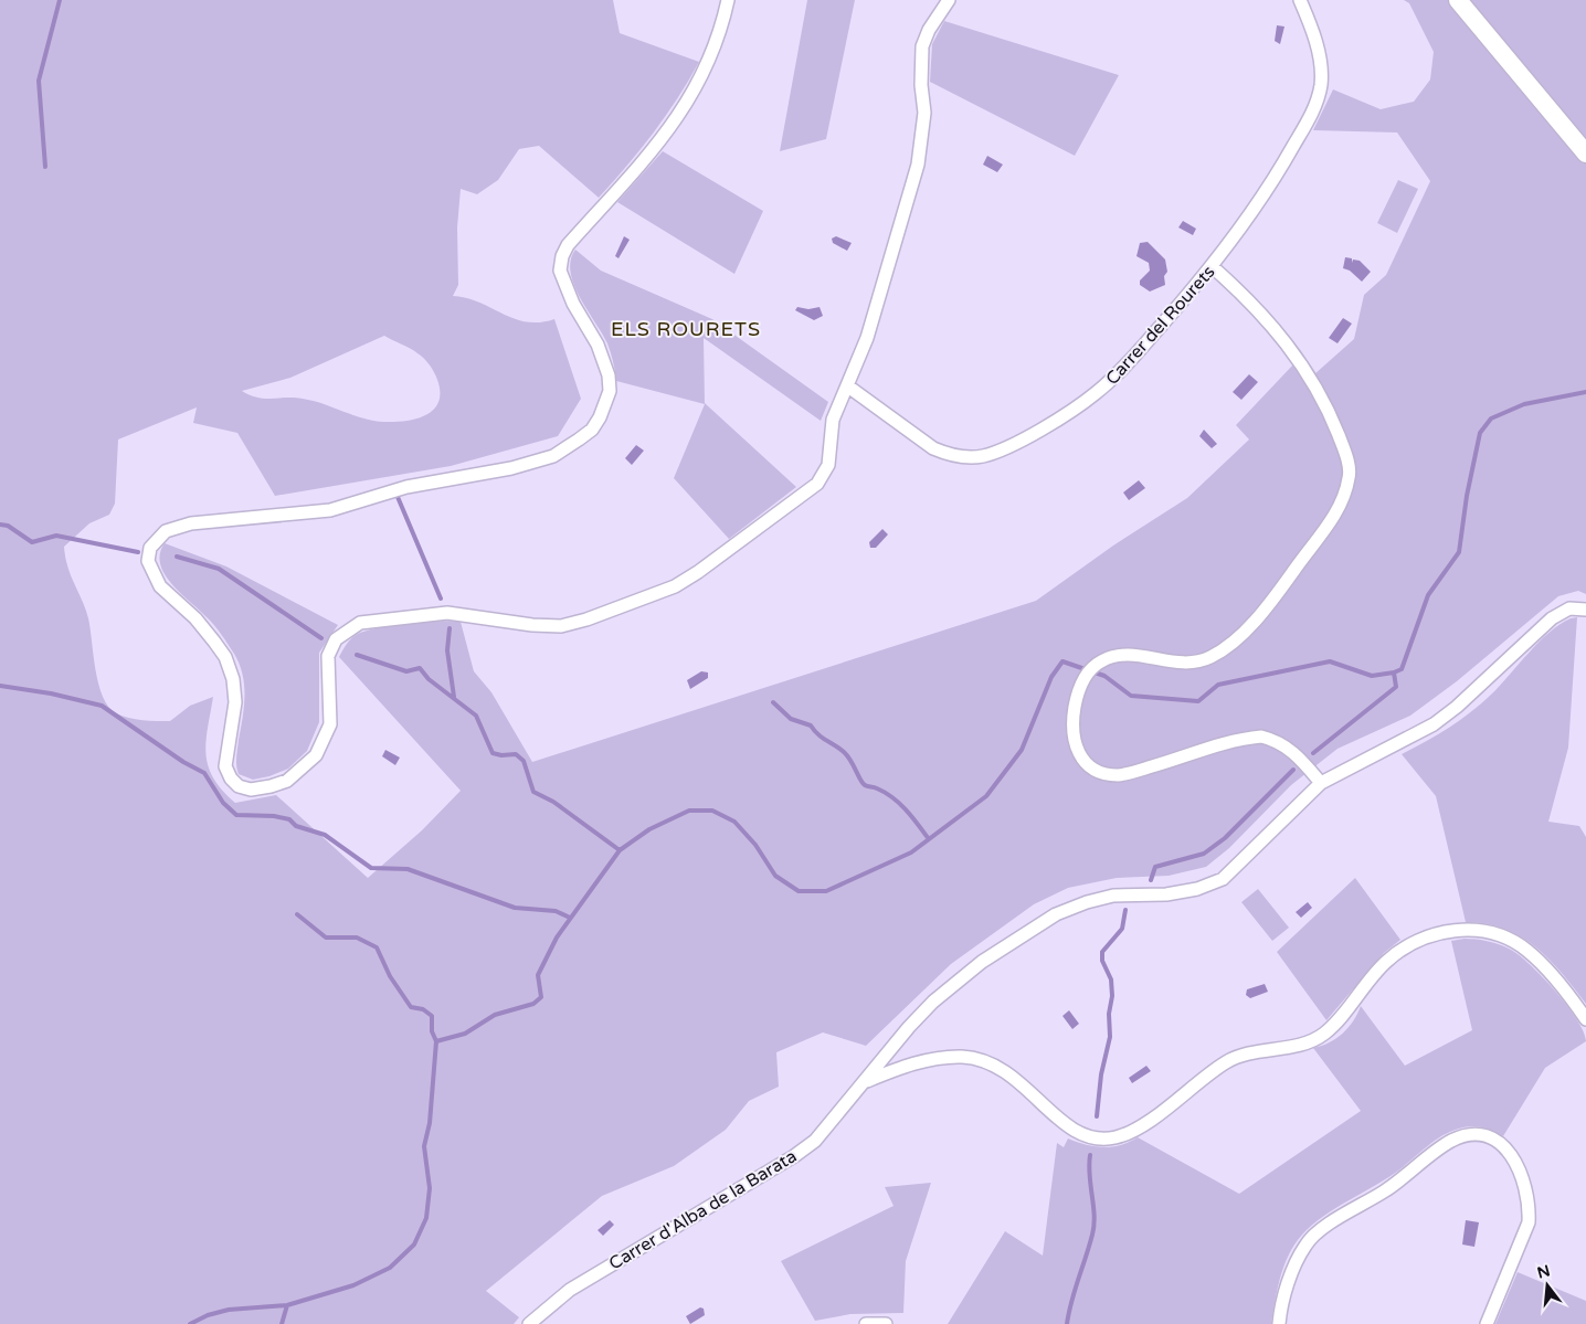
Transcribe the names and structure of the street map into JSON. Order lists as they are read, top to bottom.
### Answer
{
  "streets": {
    "street": ["Carrer del Rourets", "Carrer d'Alba de la Barata"]
  },
  "districts": ["ELS ROURETS"],
  "north": "top"
}
